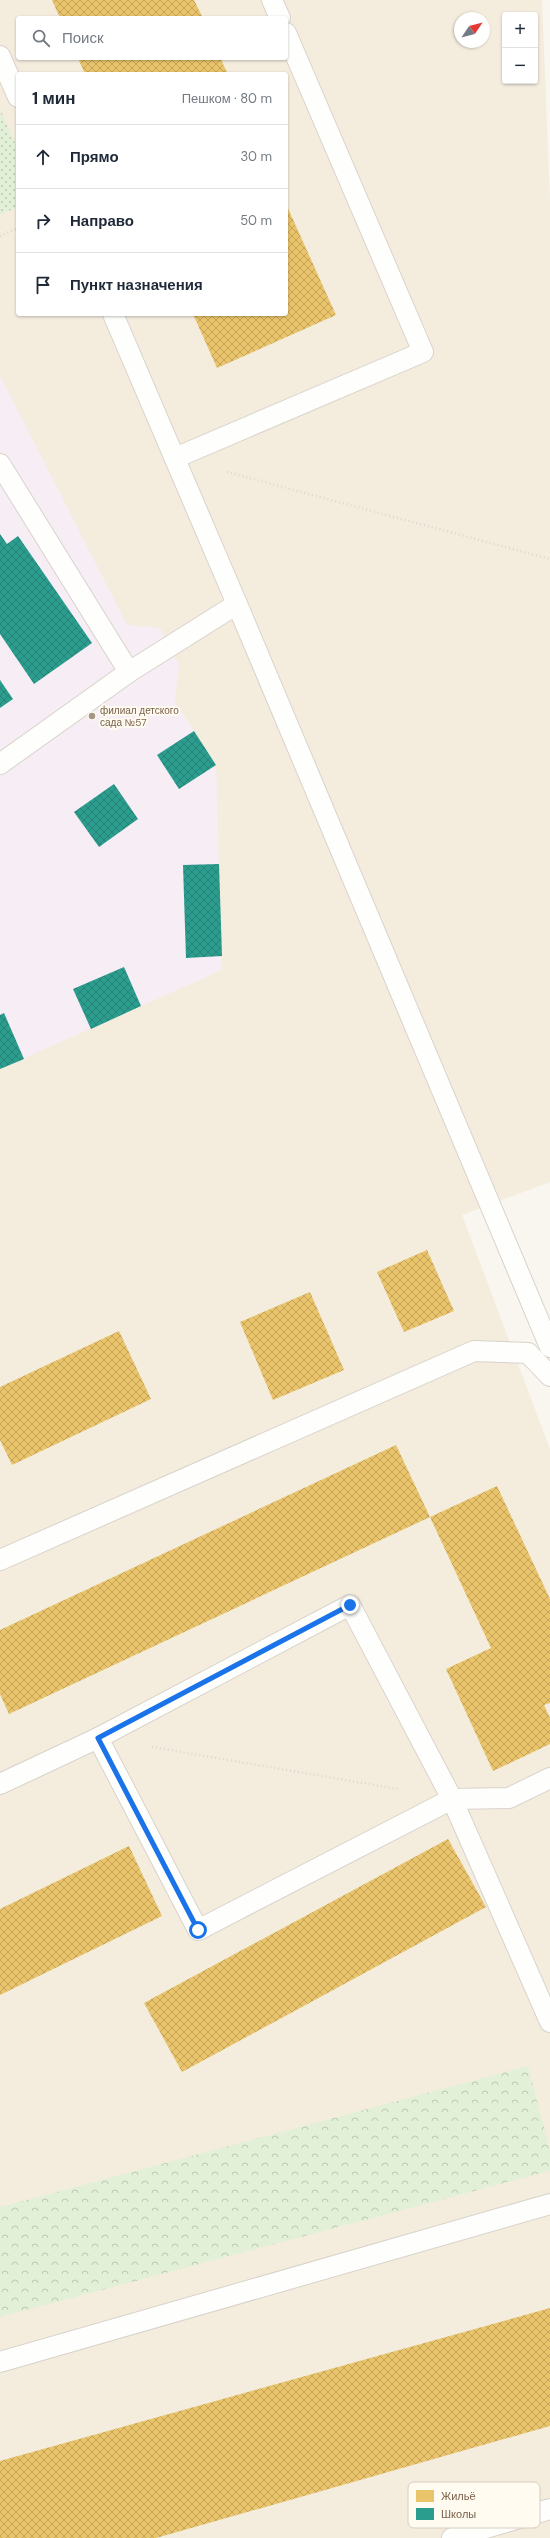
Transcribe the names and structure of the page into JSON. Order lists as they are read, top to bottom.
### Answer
{
  "places": ["филиал детского сада №57"],
  "legend": ["Жильё", "Школы"],
  "north": "top right",
  "page": {
    "map_buttons": ["+", "−"],
    "search": "Поиск",
    "heading": ["1 мин", "Пешком · 80 m"],
    "list": [
      ["Прямо", "30 m"],
      ["Направо", "50 m"],
      "Пункт назначения"
    ]
  }
}
